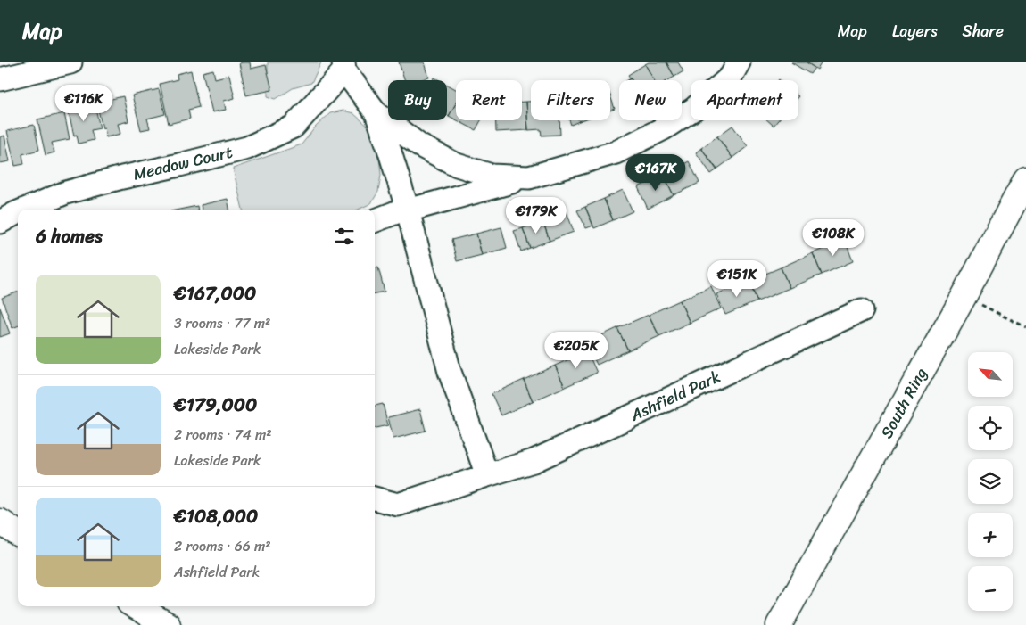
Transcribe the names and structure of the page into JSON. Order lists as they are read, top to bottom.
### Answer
{
  "streets": {
    "main road": ["South Ring"],
    "street": ["Meadow Court", "Ashfield Park"]
  },
  "north": "top left",
  "page": {
    "header": "Map",
    "nav": ["Map", "Layers", "Share"],
    "chip": [
      "Buy",
      "Rent",
      "Filters",
      "New",
      "Apartment"
    ],
    "price": [
      "€116K",
      "€167K",
      "€179K",
      "€108K",
      "€151K",
      "€205K"
    ],
    "heading": "6 homes",
    "list": [
      {
        "name": "€167,000",
        "note": "3 rooms · 77 m² · Lakeside Park"
      },
      {
        "name": "€179,000",
        "note": "2 rooms · 74 m² · Lakeside Park"
      },
      {
        "name": "€108,000",
        "note": "2 rooms · 66 m² · Ashfield Park"
      }
    ],
    "map_buttons": ["+", "−"]
  }
}
